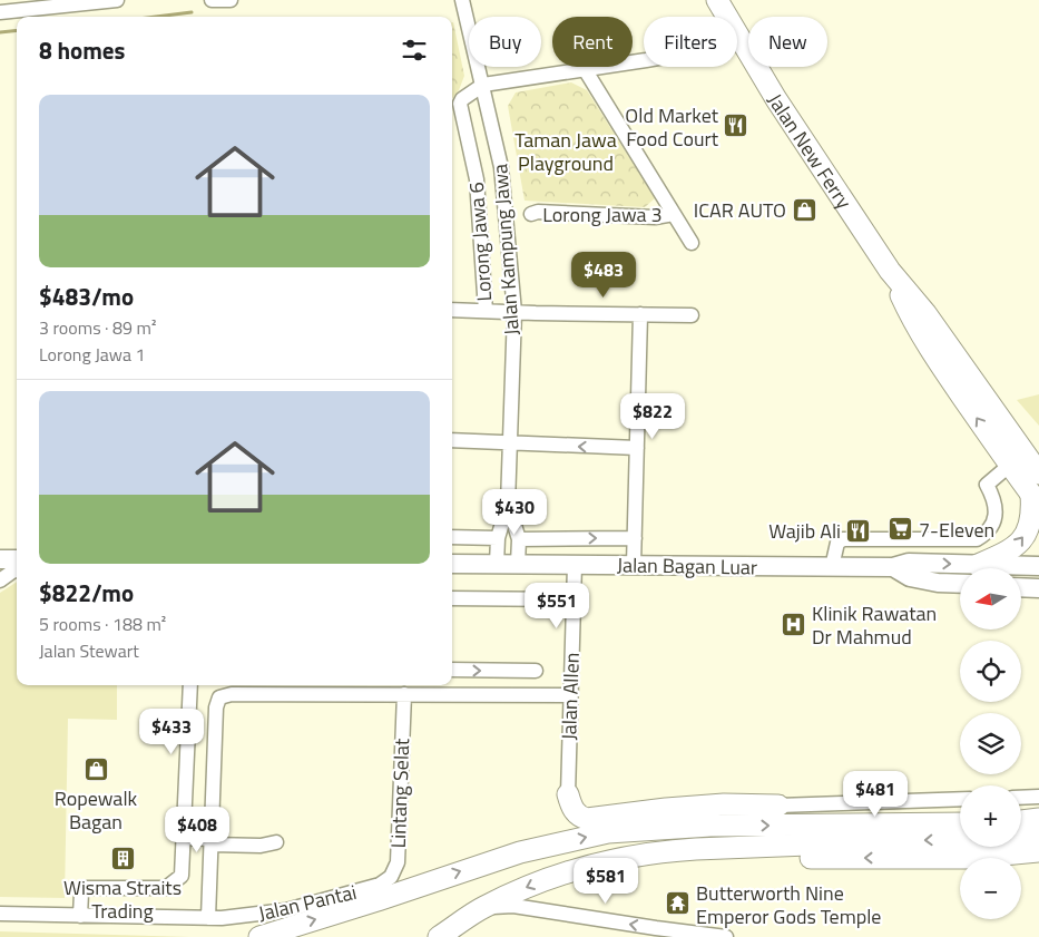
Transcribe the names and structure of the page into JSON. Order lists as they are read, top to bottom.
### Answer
{
  "streets": {
    "highway": ["Jalan New Ferry"],
    "main road": ["Jalan Bagan Luar"],
    "street": [
      "Lorong Jawa 3",
      "Lorong Jawa 6",
      "Jalan Kampung Jawa",
      "Jalan Allen",
      "Lintang Selat",
      "Jalan Pantai"
    ]
  },
  "crossings": [
    ["Lorong Jawa 6", "Jalan Kampung Jawa"],
    ["Jalan Kampung Jawa", "Jalan Bagan Luar"],
    ["Jalan Bagan Luar", "Jalan Allen"],
    ["Lintang Selat", "Jalan Pantai"]
  ],
  "parks": ["Taman Jawa Playground"],
  "places": {
    "restaurant": ["Old Market Food Court", "Wajib Ali"],
    "shop": ["ICAR AUTO", "Ropewalk Bagan"],
    "supermarket": ["7-Eleven"],
    "hospital": ["Klinik Rawatan Dr Mahmud"],
    "building": ["Wisma Straits Trading"],
    "temple": ["Butterworth Nine Emperor Gods Temple"]
  },
  "north": "left",
  "page": {
    "chip": [
      "Buy",
      "Rent",
      "Filters",
      "New"
    ],
    "heading": "8 homes",
    "list": [
      {
        "name": "$483/mo",
        "note": "3 rooms · 89 m² · Lorong Jawa 1"
      },
      {
        "name": "$822/mo",
        "note": "5 rooms · 188 m² · Jalan Stewart"
      }
    ],
    "price": [
      "$483",
      "$822",
      "$430",
      "$551",
      "$433",
      "$481",
      "$408",
      "$581"
    ],
    "map_buttons": ["+", "−"]
  }
}
